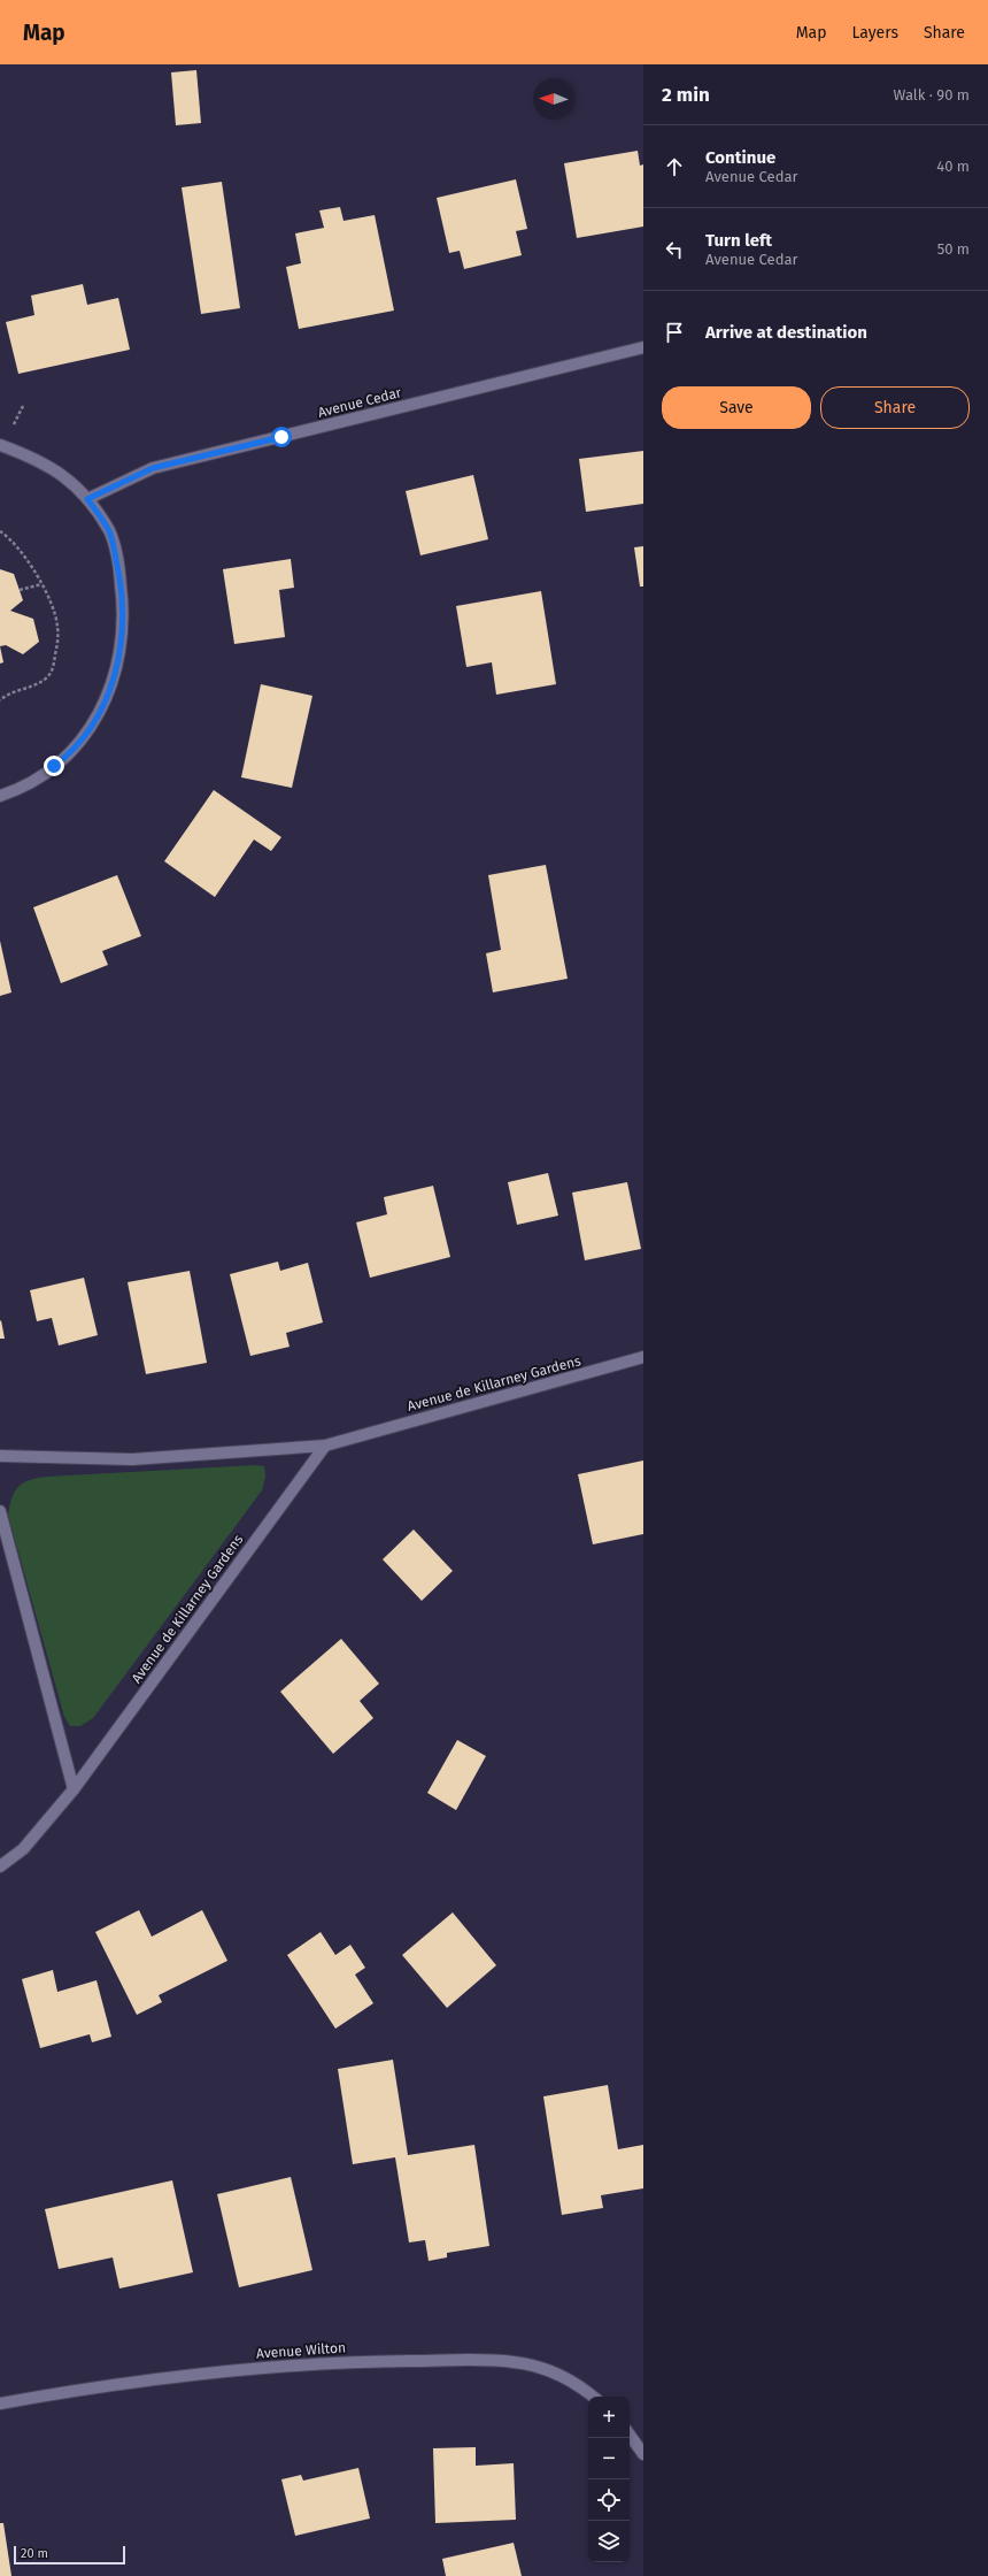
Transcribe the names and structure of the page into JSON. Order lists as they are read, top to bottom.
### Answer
{
  "streets": {
    "street": ["Avenue Cedar", "Avenue de Killarney Gardens", "Avenue Wilton"]
  },
  "scale_bar": "20 m",
  "north": "left",
  "page": {
    "header": "Map",
    "nav": ["Map", "Layers", "Share"],
    "heading": ["2 min", "Walk · 90 m"],
    "list": [
      ["Continue", "Avenue Cedar", "40 m"],
      ["Turn left", "Avenue Cedar", "50 m"],
      "Arrive at destination"
    ],
    "buttons": ["Save", "Share"],
    "map_buttons": ["+", "−"],
    "scale": "20 m"
  }
}
